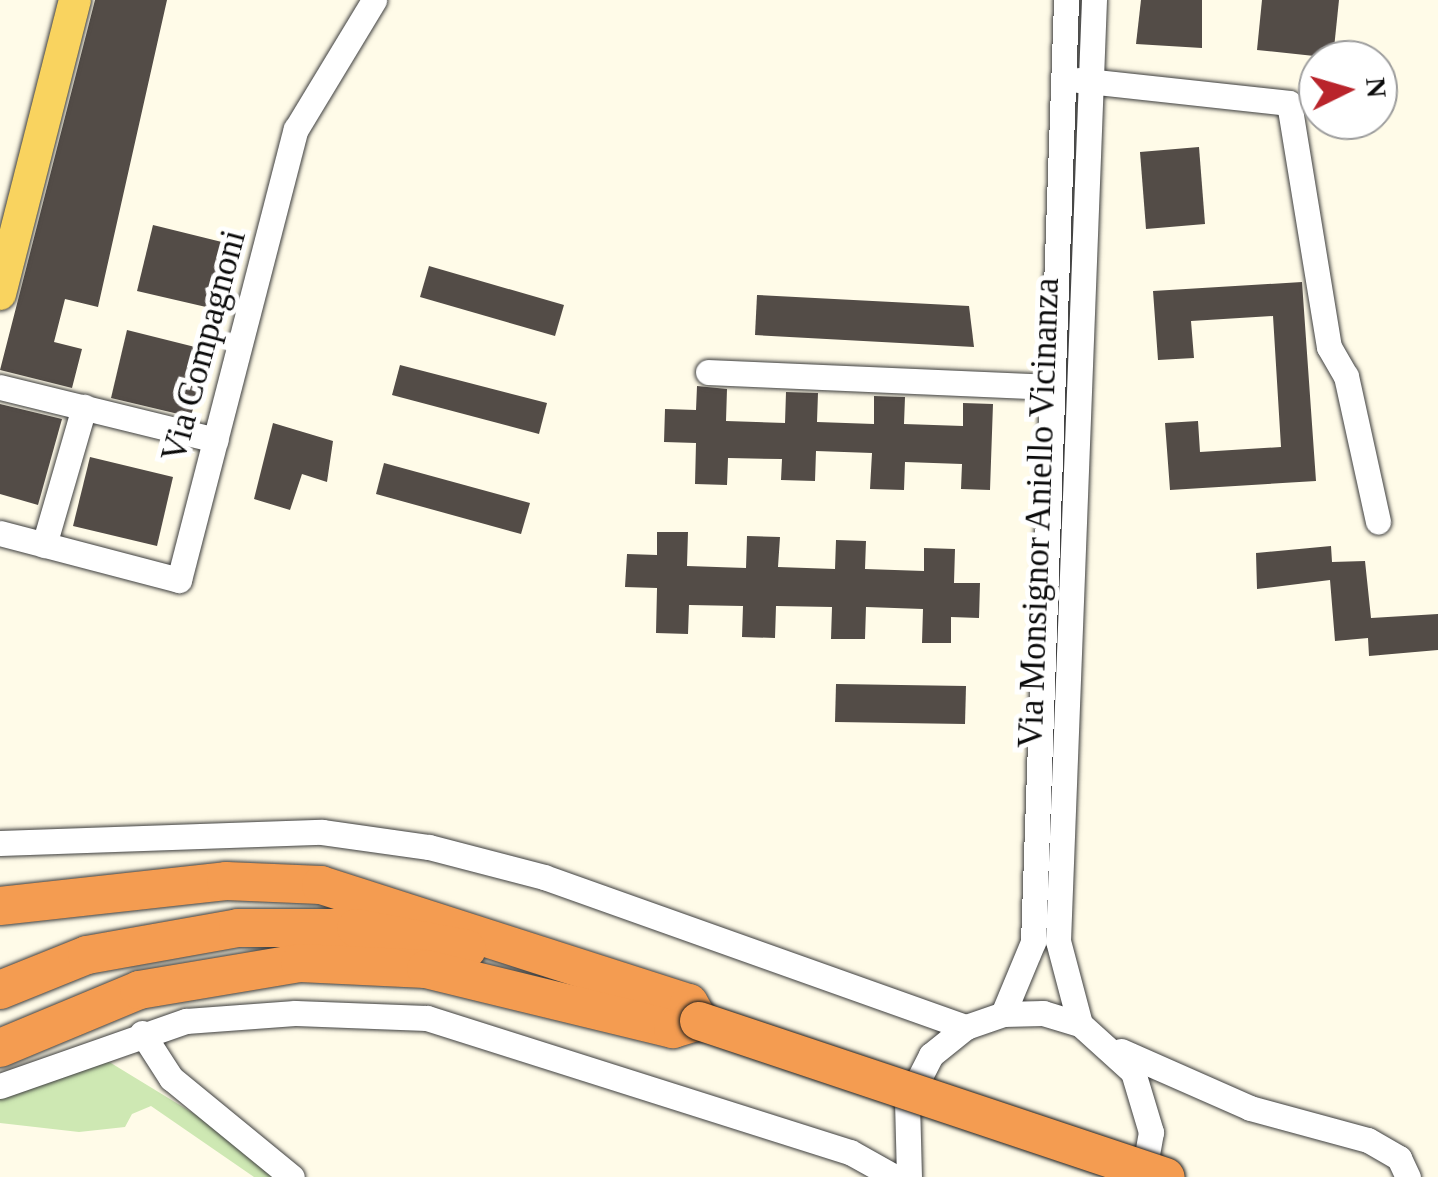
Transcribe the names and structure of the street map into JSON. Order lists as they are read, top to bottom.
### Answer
{
  "streets": {
    "street": ["Via Compagnoni", "Via Monsignor Aniello Vicinanza"]
  },
  "north": "right"
}
